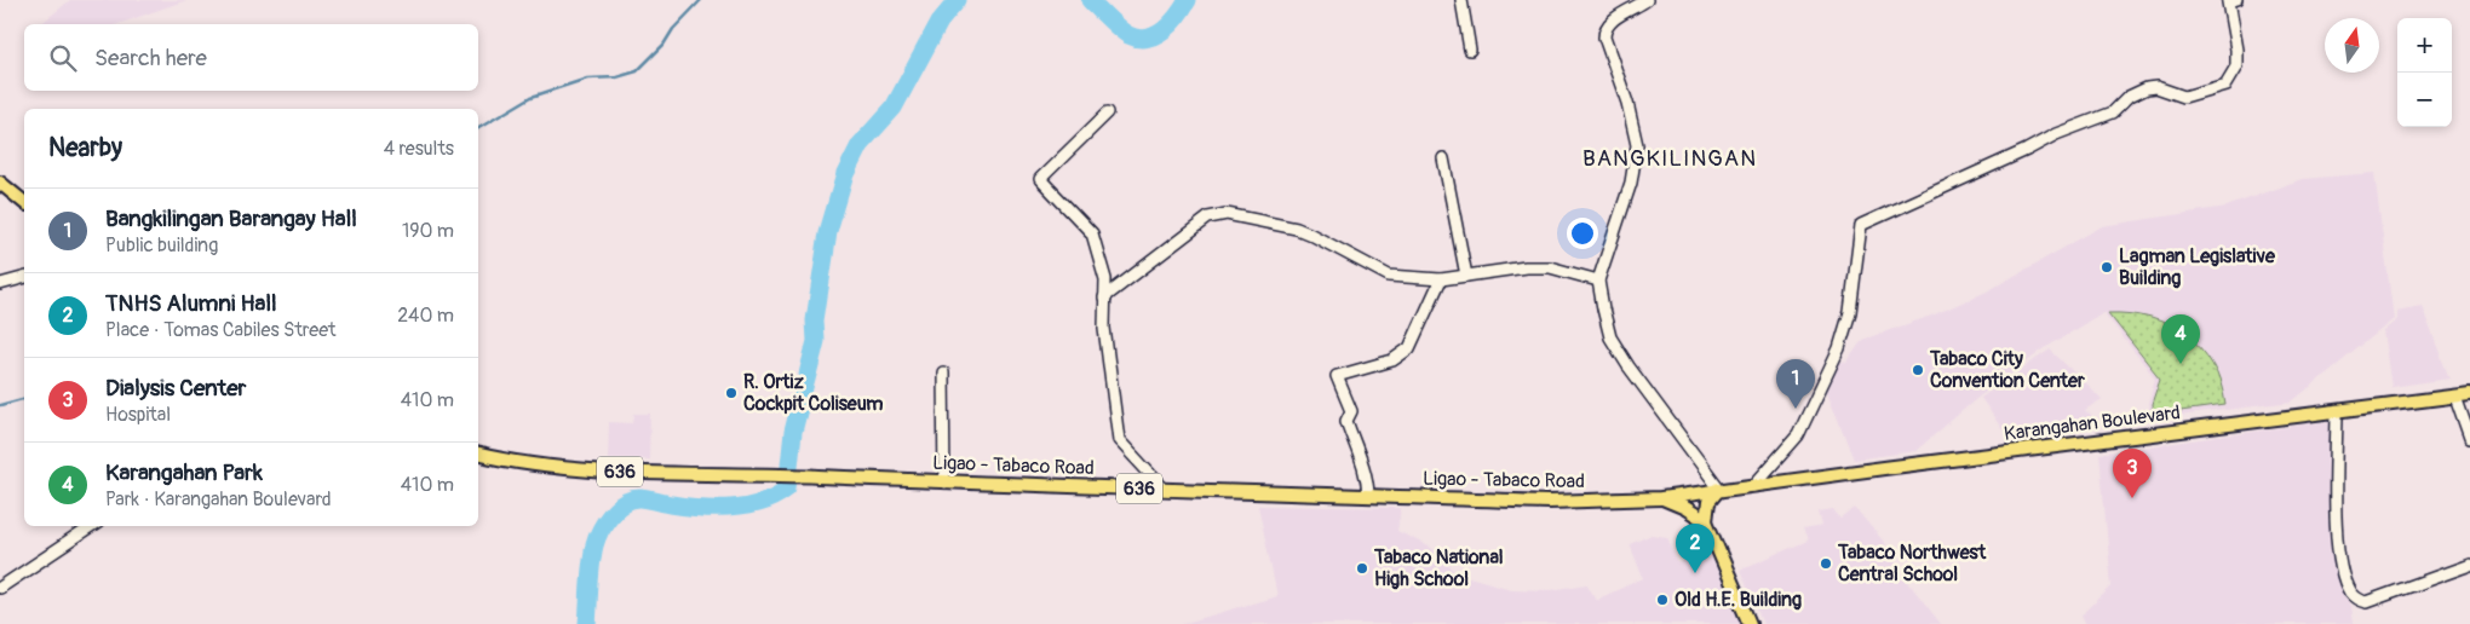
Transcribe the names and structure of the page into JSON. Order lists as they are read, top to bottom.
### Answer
{
  "streets": {
    "main road": ["Karangahan Boulevard", "Ligao - Tabaco Road", "636"]
  },
  "crossings": [
    ["Karangahan Boulevard", "Ligao - Tabaco Road"]
  ],
  "districts": ["BANGKILINGAN"],
  "places": [
    "Lagman Legislative Building",
    "Tabaco City Convention Center",
    "R. Ortiz Cockpit Coliseum",
    "Tabaco Northwest Central School",
    "Tabaco National High School",
    "Old H.E. Building"
  ],
  "north": "top",
  "page": {
    "map_buttons": ["+", "−"],
    "search": "Search here",
    "heading": ["Nearby", "4 results"],
    "list": [
      {
        "mark": "1",
        "name": "Bangkilingan Barangay Hall",
        "note": "Public building",
        "value": "190 m"
      },
      {
        "mark": "2",
        "name": "TNHS Alumni Hall",
        "note": "Place · Tomas Cabiles Street",
        "value": "240 m"
      },
      {
        "mark": "3",
        "name": "Dialysis Center",
        "note": "Hospital",
        "value": "410 m"
      },
      {
        "mark": "4",
        "name": "Karangahan Park",
        "note": "Park · Karangahan Boulevard",
        "value": "410 m"
      }
    ],
    "pins": [
      "4",
      "1",
      "3",
      "2"
    ]
  }
}
